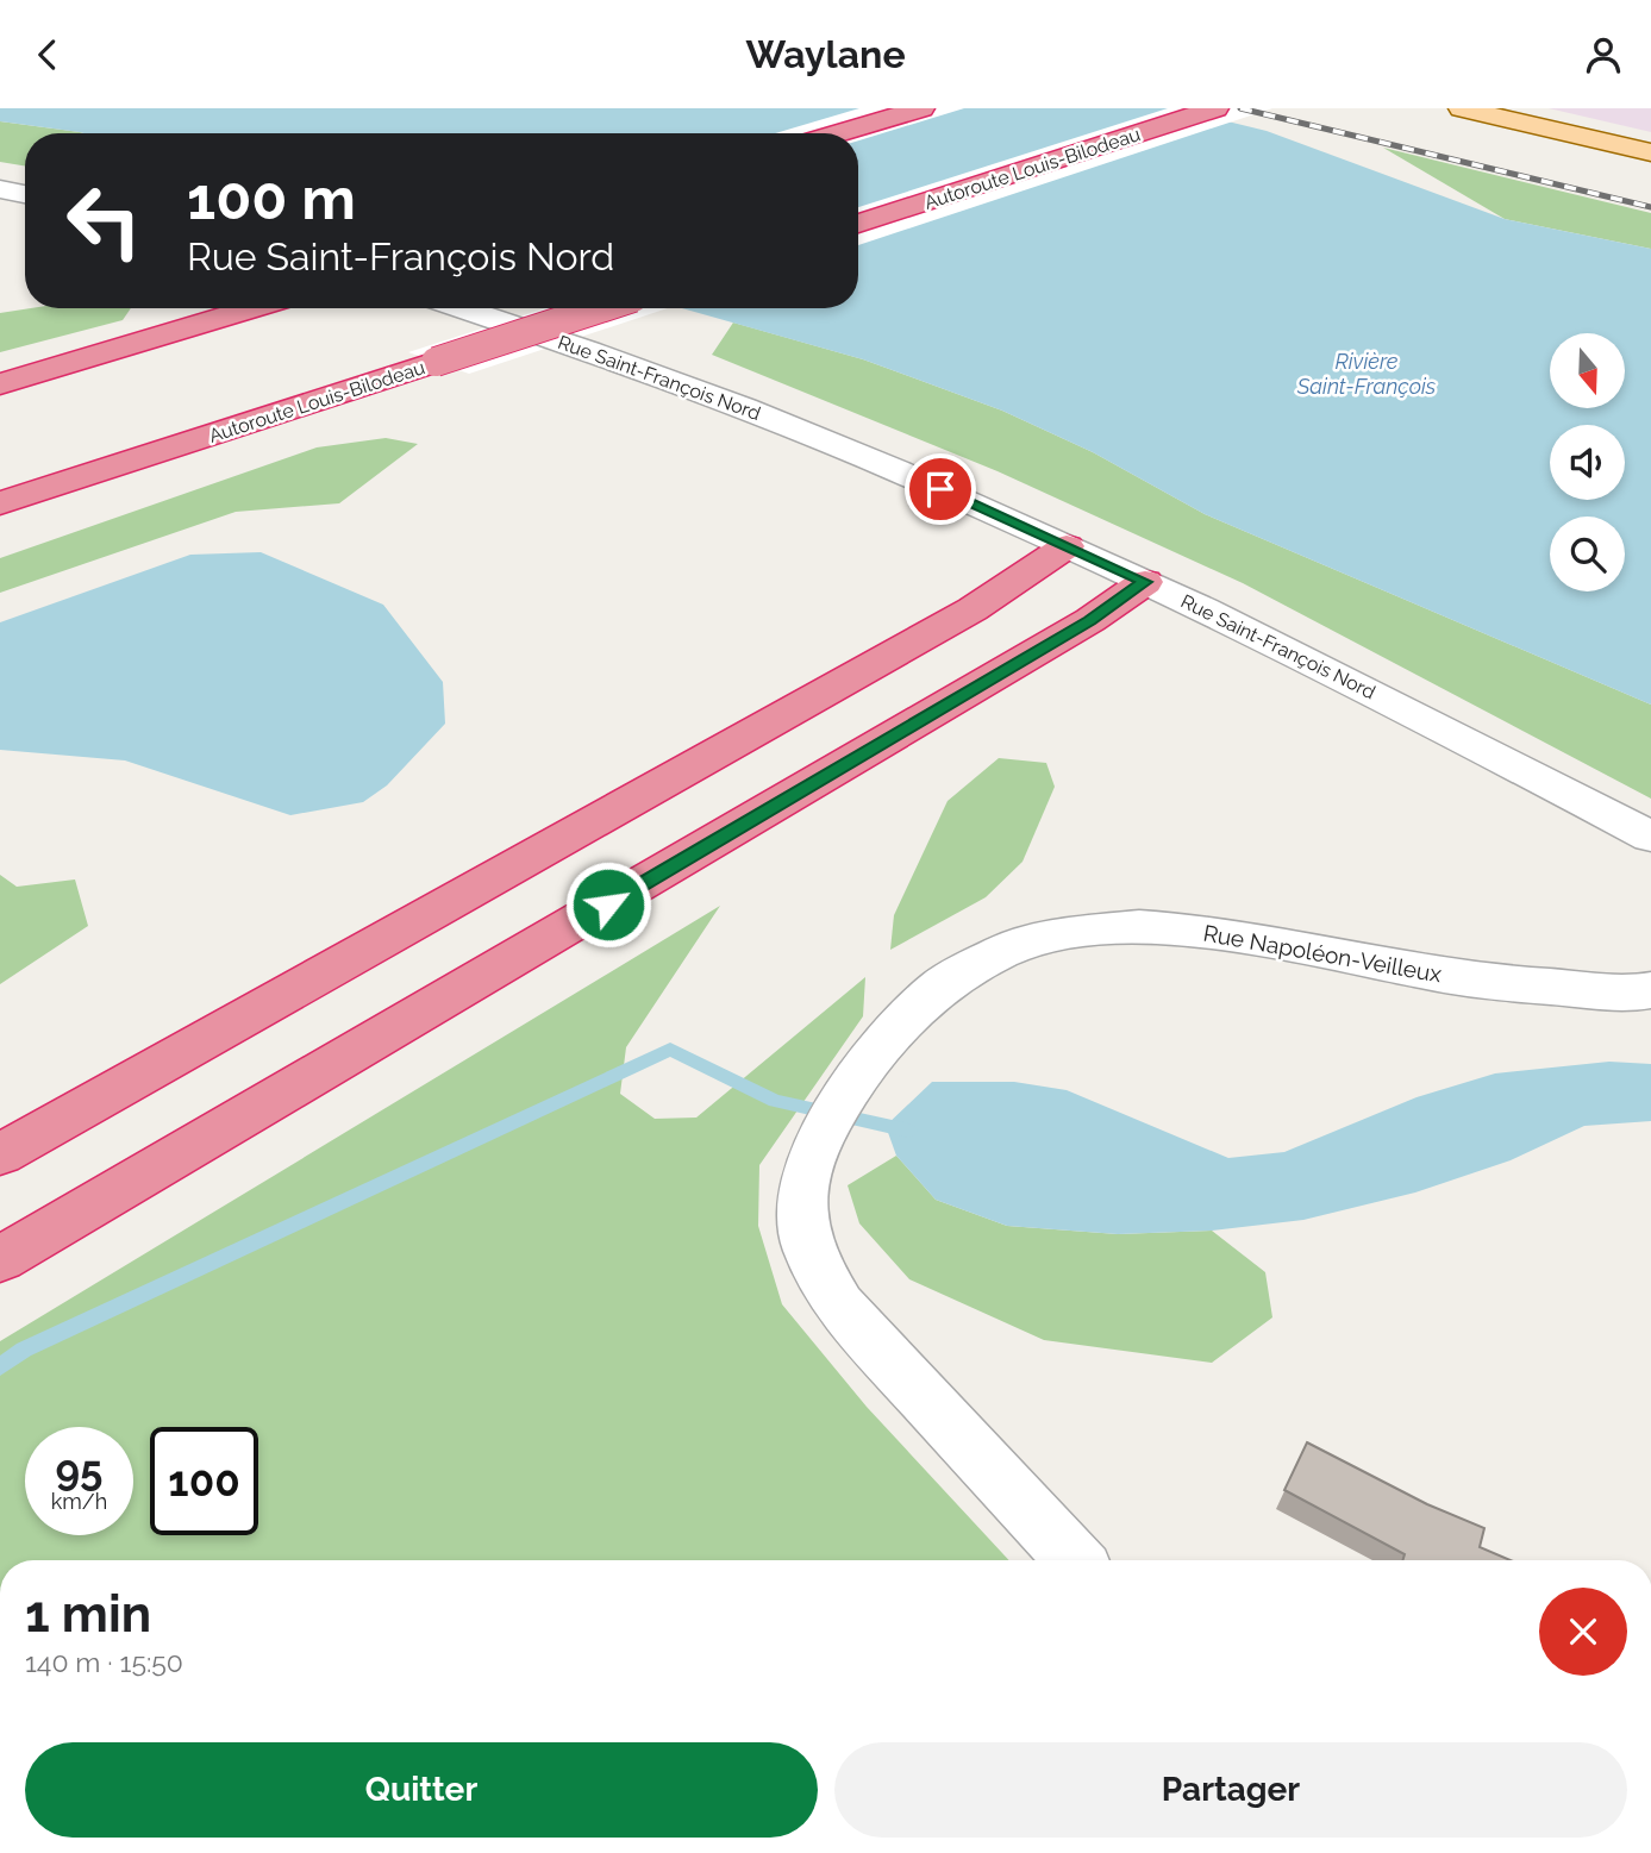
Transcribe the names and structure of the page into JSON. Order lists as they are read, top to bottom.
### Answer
{
  "streets": {
    "highway": ["Autoroute Louis-Bilodeau"],
    "street": ["Rue Saint-François Nord", "Rue Napoléon-Veilleux"]
  },
  "water": ["Rivière Saint-François"],
  "north": "bottom",
  "page": {
    "header": "Waylane",
    "turn": ["100 m", "Rue Saint-François Nord"],
    "speed": "95 km/h",
    "limit": "100",
    "heading": ["1 min", "140 m · 15:50"],
    "buttons": ["Quitter", "Partager"]
  }
}
